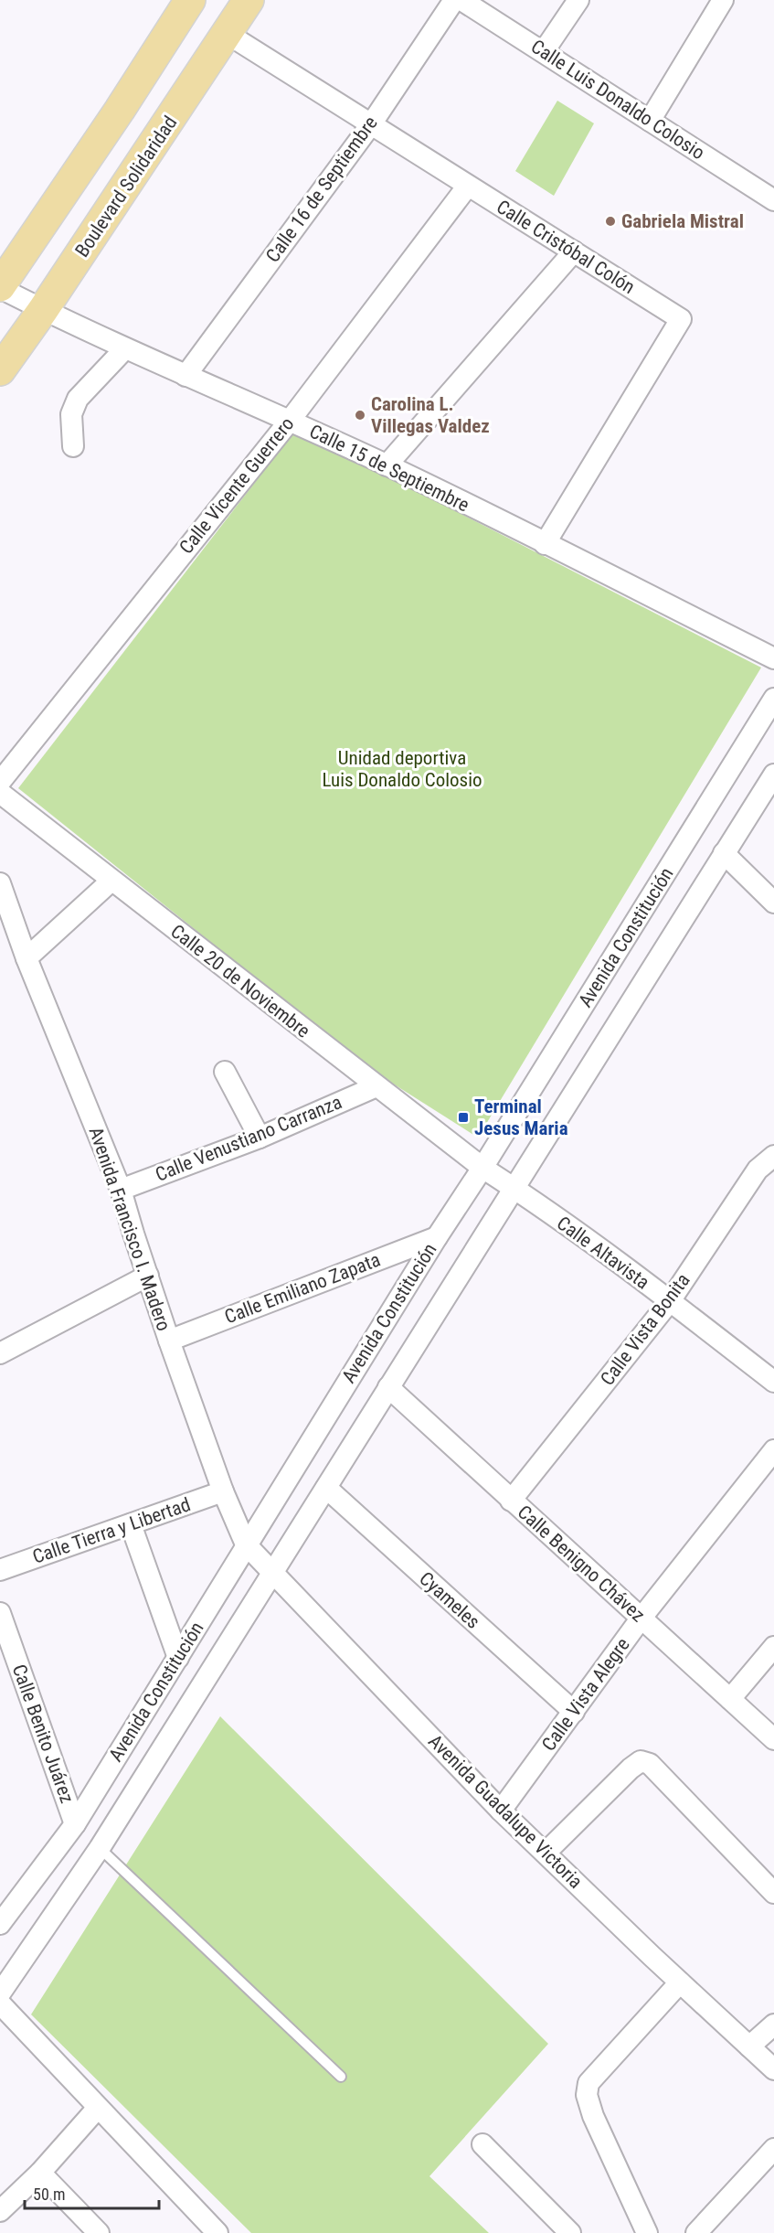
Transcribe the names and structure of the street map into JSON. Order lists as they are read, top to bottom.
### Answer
{
  "streets": {
    "main road": ["Boulevard Solidaridad"],
    "street": [
      "Calle Luis Donaldo Colosio",
      "Calle 16 de Septiembre",
      "Calle Cristóbal Colón",
      "Calle 15 de Septiembre",
      "Calle Vicente Guerrero",
      "Avenida Constitución",
      "Calle 20 de Noviembre",
      "Calle Venustiano Carranza",
      "Avenida Francisco I. Madero",
      "Calle Altavista",
      "Calle Emiliano Zapata",
      "Calle Vista Bonita",
      "Calle Tierra y Libertad",
      "Calle Benigno Chávez",
      "Cyameles",
      "Calle Vista Alegre",
      "Calle Benito Juárez",
      "Avenida Guadalupe Victoria"
    ]
  },
  "crossings": [
    ["Boulevard Solidaridad", "Calle Cristóbal Colón"],
    ["Boulevard Solidaridad", "Calle 15 de Septiembre"],
    ["Calle 16 de Septiembre", "Calle Cristóbal Colón"],
    ["Calle 16 de Septiembre", "Calle 15 de Septiembre"],
    ["Calle Cristóbal Colón", "Calle 15 de Septiembre"],
    ["Calle Cristóbal Colón", "Calle Vicente Guerrero"],
    ["Calle 15 de Septiembre", "Calle Vicente Guerrero"],
    ["Avenida Constitución", "Calle 20 de Noviembre"],
    ["Avenida Constitución", "Avenida Francisco I. Madero"],
    ["Avenida Constitución", "Calle Altavista"],
    ["Avenida Constitución", "Calle Emiliano Zapata"],
    ["Avenida Constitución", "Calle Benigno Chávez"],
    ["Avenida Constitución", "Cyameles"],
    ["Avenida Constitución", "Calle Benito Juárez"],
    ["Avenida Constitución", "Avenida Guadalupe Victoria"],
    ["Calle 20 de Noviembre", "Calle Venustiano Carranza"],
    ["Calle 20 de Noviembre", "Calle Altavista"],
    ["Calle Venustiano Carranza", "Avenida Francisco I. Madero"],
    ["Avenida Francisco I. Madero", "Calle Emiliano Zapata"],
    ["Avenida Francisco I. Madero", "Calle Tierra y Libertad"],
    ["Avenida Francisco I. Madero", "Avenida Guadalupe Victoria"],
    ["Calle Altavista", "Calle Vista Bonita"],
    ["Calle Vista Bonita", "Calle Benigno Chávez"],
    ["Calle Benigno Chávez", "Calle Vista Alegre"],
    ["Cyameles", "Calle Vista Alegre"],
    ["Calle Vista Alegre", "Avenida Guadalupe Victoria"]
  ],
  "parks": ["Unidad deportiva Luis Donaldo Colosio"],
  "places": {
    "other": ["Gabriela Mistral", "Carolina L. Villegas Valdez"],
    "transit": ["Terminal Jesus Maria"]
  },
  "scale_bar": "50 m"
}
